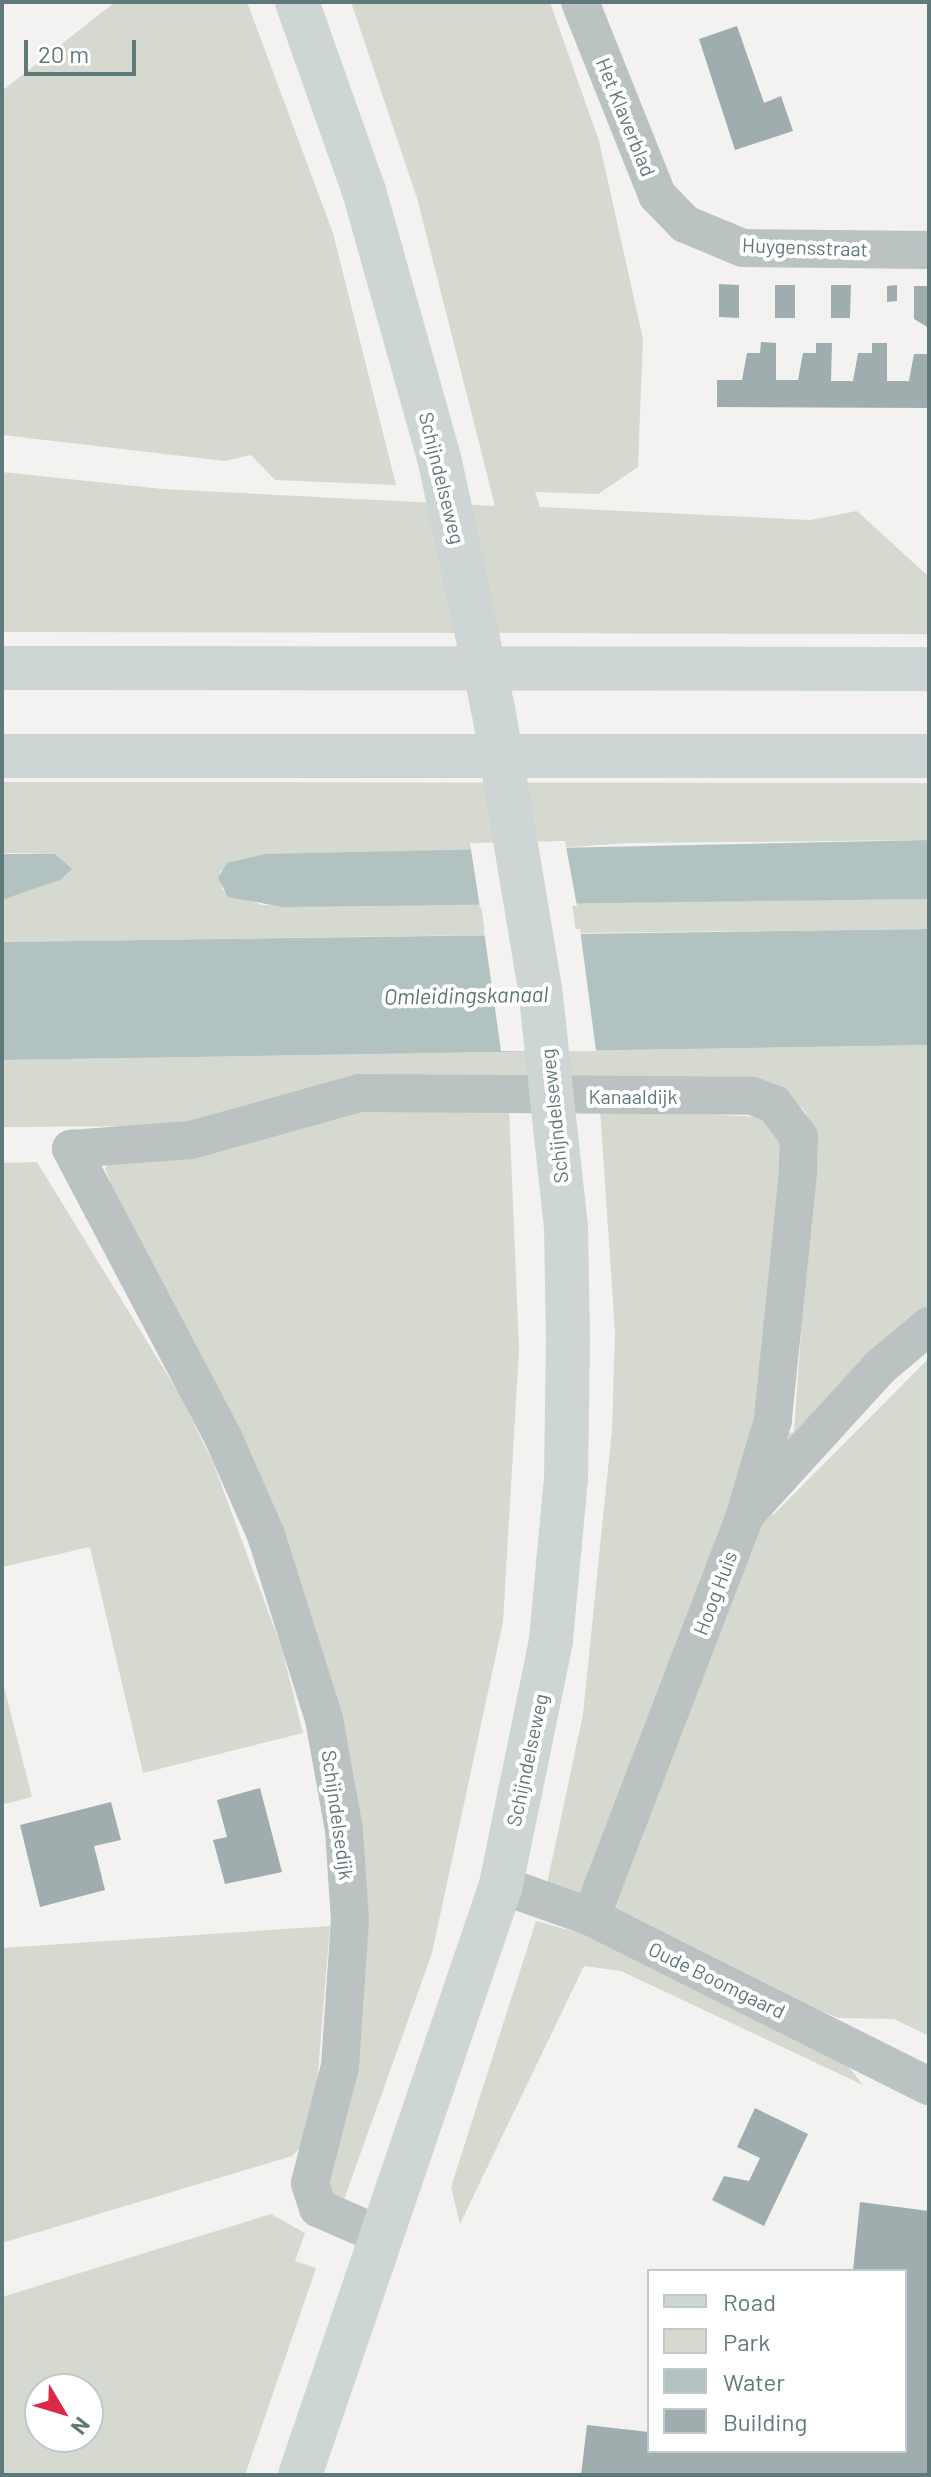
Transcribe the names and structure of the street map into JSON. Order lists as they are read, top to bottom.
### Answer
{
  "streets": {
    "main road": ["Schijndelseweg"],
    "street": [
      "Het Klaverblad",
      "Huygensstraat",
      "Kanaaldijk",
      "Hoog Huis",
      "Schijndelsedijk",
      "Oude Boomgaard"
    ]
  },
  "crossings": [
    ["Het Klaverblad", "Huygensstraat"],
    ["Schijndelseweg", "Schijndelsedijk"],
    ["Schijndelseweg", "Oude Boomgaard"],
    ["Kanaaldijk", "Hoog Huis"],
    ["Kanaaldijk", "Schijndelsedijk"],
    ["Hoog Huis", "Oude Boomgaard"]
  ],
  "water": ["Omleidingskanaal"],
  "legend": [
    "Road",
    "Park",
    "Water",
    "Building"
  ],
  "scale_bar": "20 m",
  "north": "bottom right"
}
